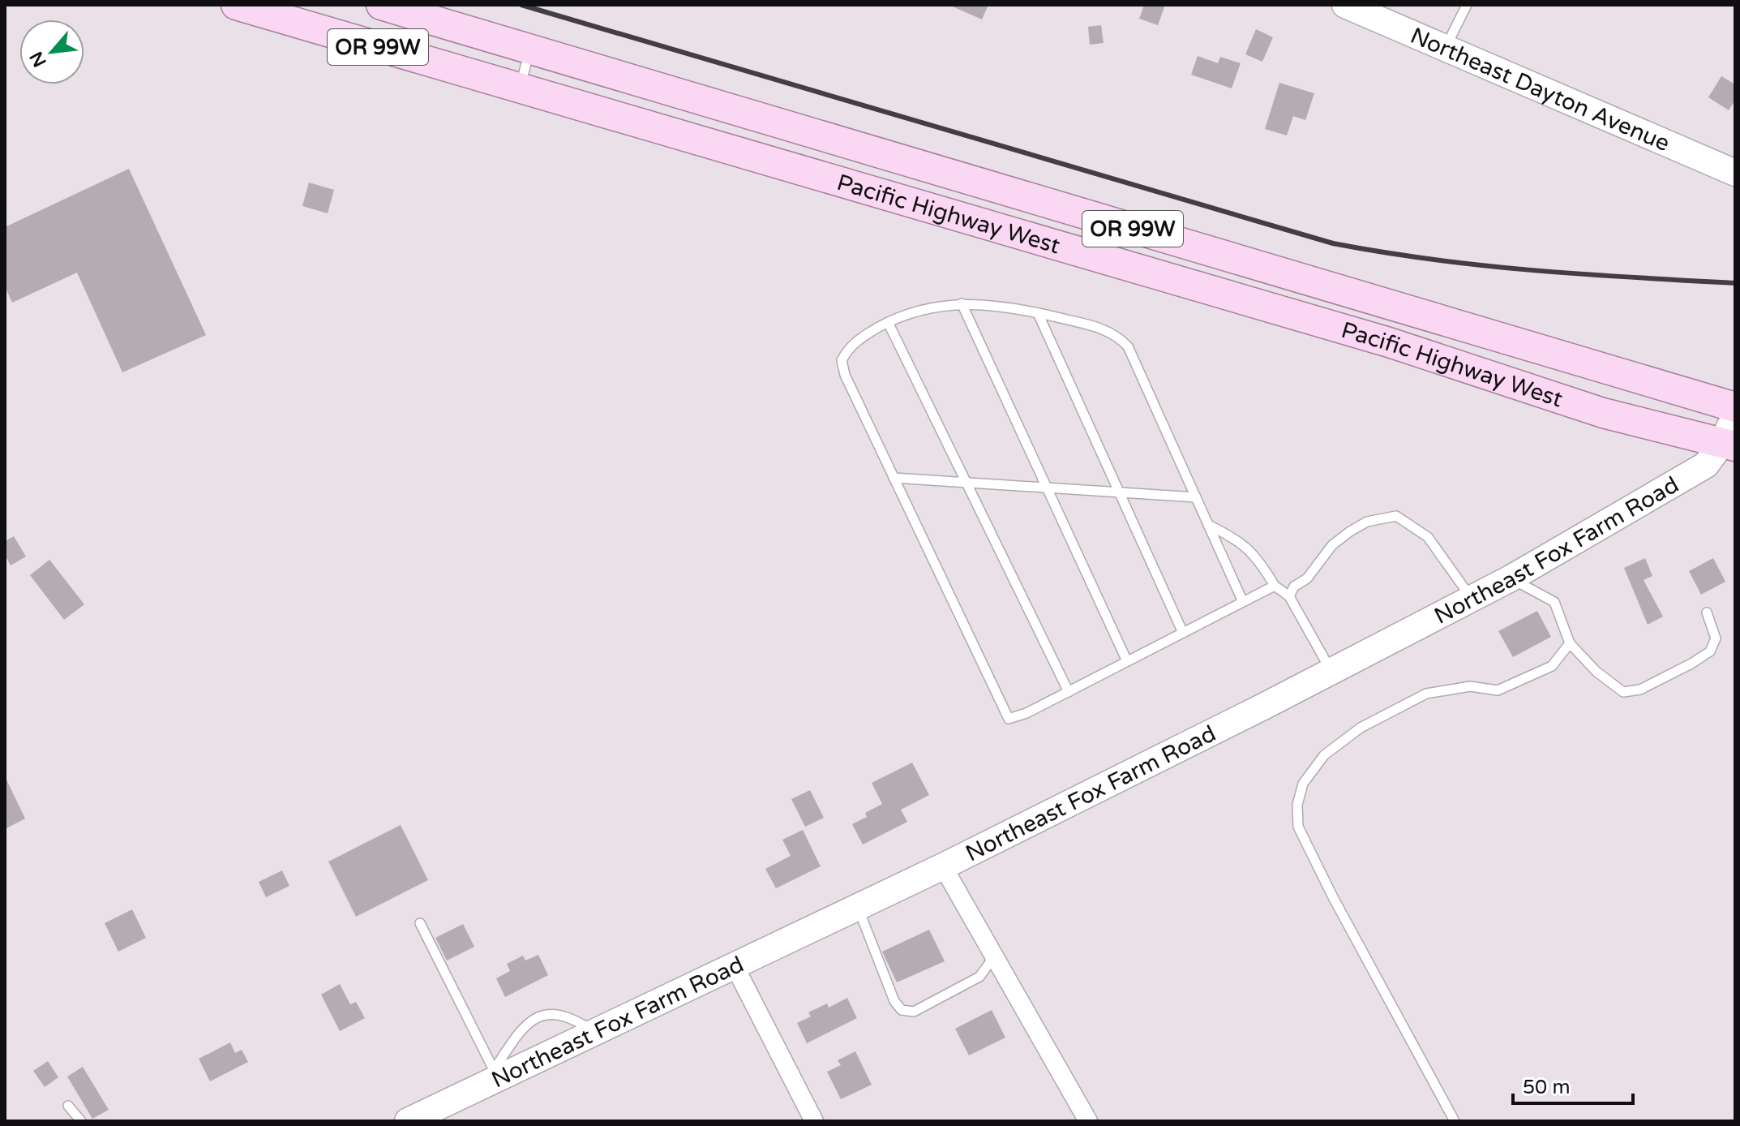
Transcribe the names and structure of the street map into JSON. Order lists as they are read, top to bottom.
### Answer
{
  "streets": {
    "main road": ["OR 99W", "Pacific Highway West"],
    "street": ["Northeast Dayton Avenue", "Northeast Fox Farm Road"]
  },
  "crossings": [
    ["Pacific Highway West", "Northeast Fox Farm Road"]
  ],
  "scale_bar": "50 m",
  "north": "bottom left"
}
